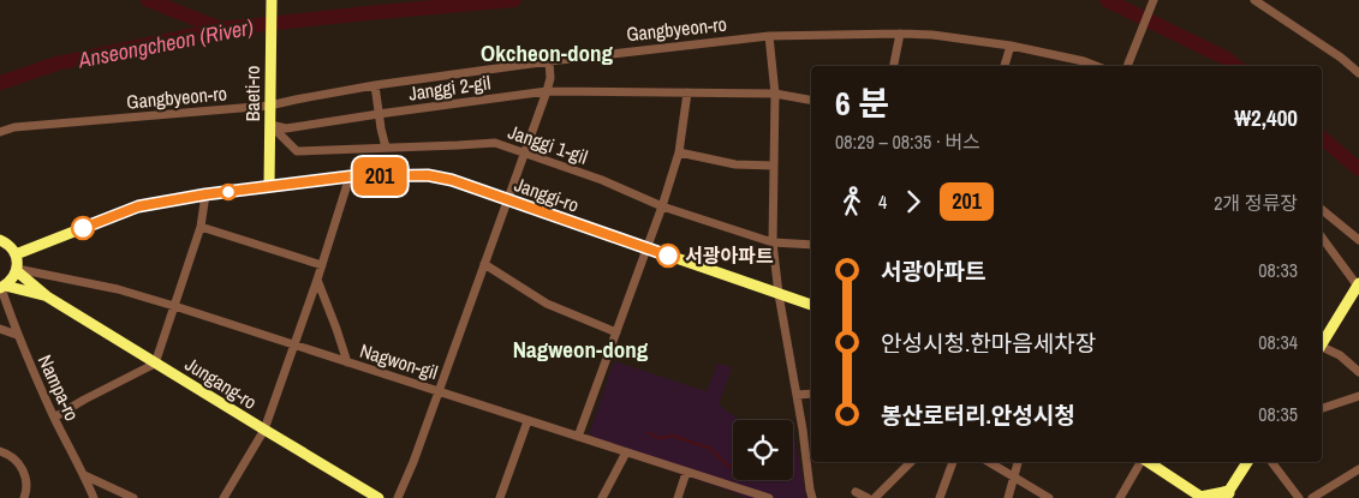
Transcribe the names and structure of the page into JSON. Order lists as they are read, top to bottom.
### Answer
{
  "streets": {
    "main road": ["Baeti-ro", "Janggi-ro", "Jungang-ro"],
    "street": [
      "Gangbyeon-ro",
      "Janggi 2-gil",
      "Janggi 1-gil",
      "Nagwon-gil",
      "Nampa-ro"
    ]
  },
  "crossings": [
    ["Gangbyeon-ro", "Baeti-ro"],
    ["Janggi 2-gil", "Baeti-ro"],
    ["Janggi 2-gil", "Janggi 1-gil"],
    ["Baeti-ro", "Janggi 1-gil"],
    ["Baeti-ro", "Janggi-ro"],
    ["Nagwon-gil", "Jungang-ro"],
    ["Jungang-ro", "Nampa-ro"]
  ],
  "districts": ["Okcheon-dong", "Nagweon-dong"],
  "water": ["Anseongcheon (River)"],
  "places": ["서광아파트"],
  "lines": ["bus line 201"],
  "page": {
    "on_map": "201",
    "heading": ["6 분", "08:29 – 08:35 · 버스", "₩2,400"],
    "legs": ["4", "201", "2개 정류장"],
    "list": [
      {
        "name": "서광아파트",
        "value": "08:33"
      },
      {
        "name": "안성시청.한마음세차장",
        "value": "08:34"
      },
      {
        "name": "봉산로터리.안성시청",
        "value": "08:35"
      }
    ]
  }
}
